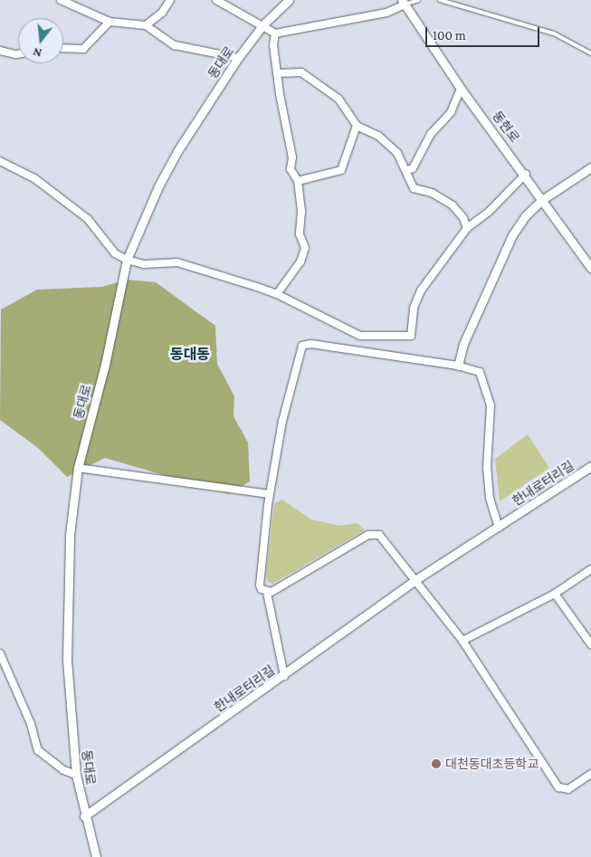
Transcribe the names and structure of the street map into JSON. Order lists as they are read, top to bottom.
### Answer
{
  "streets": {
    "street": ["동대로", "동현로", "한내로터리길"]
  },
  "crossings": [
    ["동대로", "한내로터리길"]
  ],
  "districts": ["동대동"],
  "places": ["대천동대초등학교"],
  "scale_bar": "100 m",
  "north": "bottom"
}
